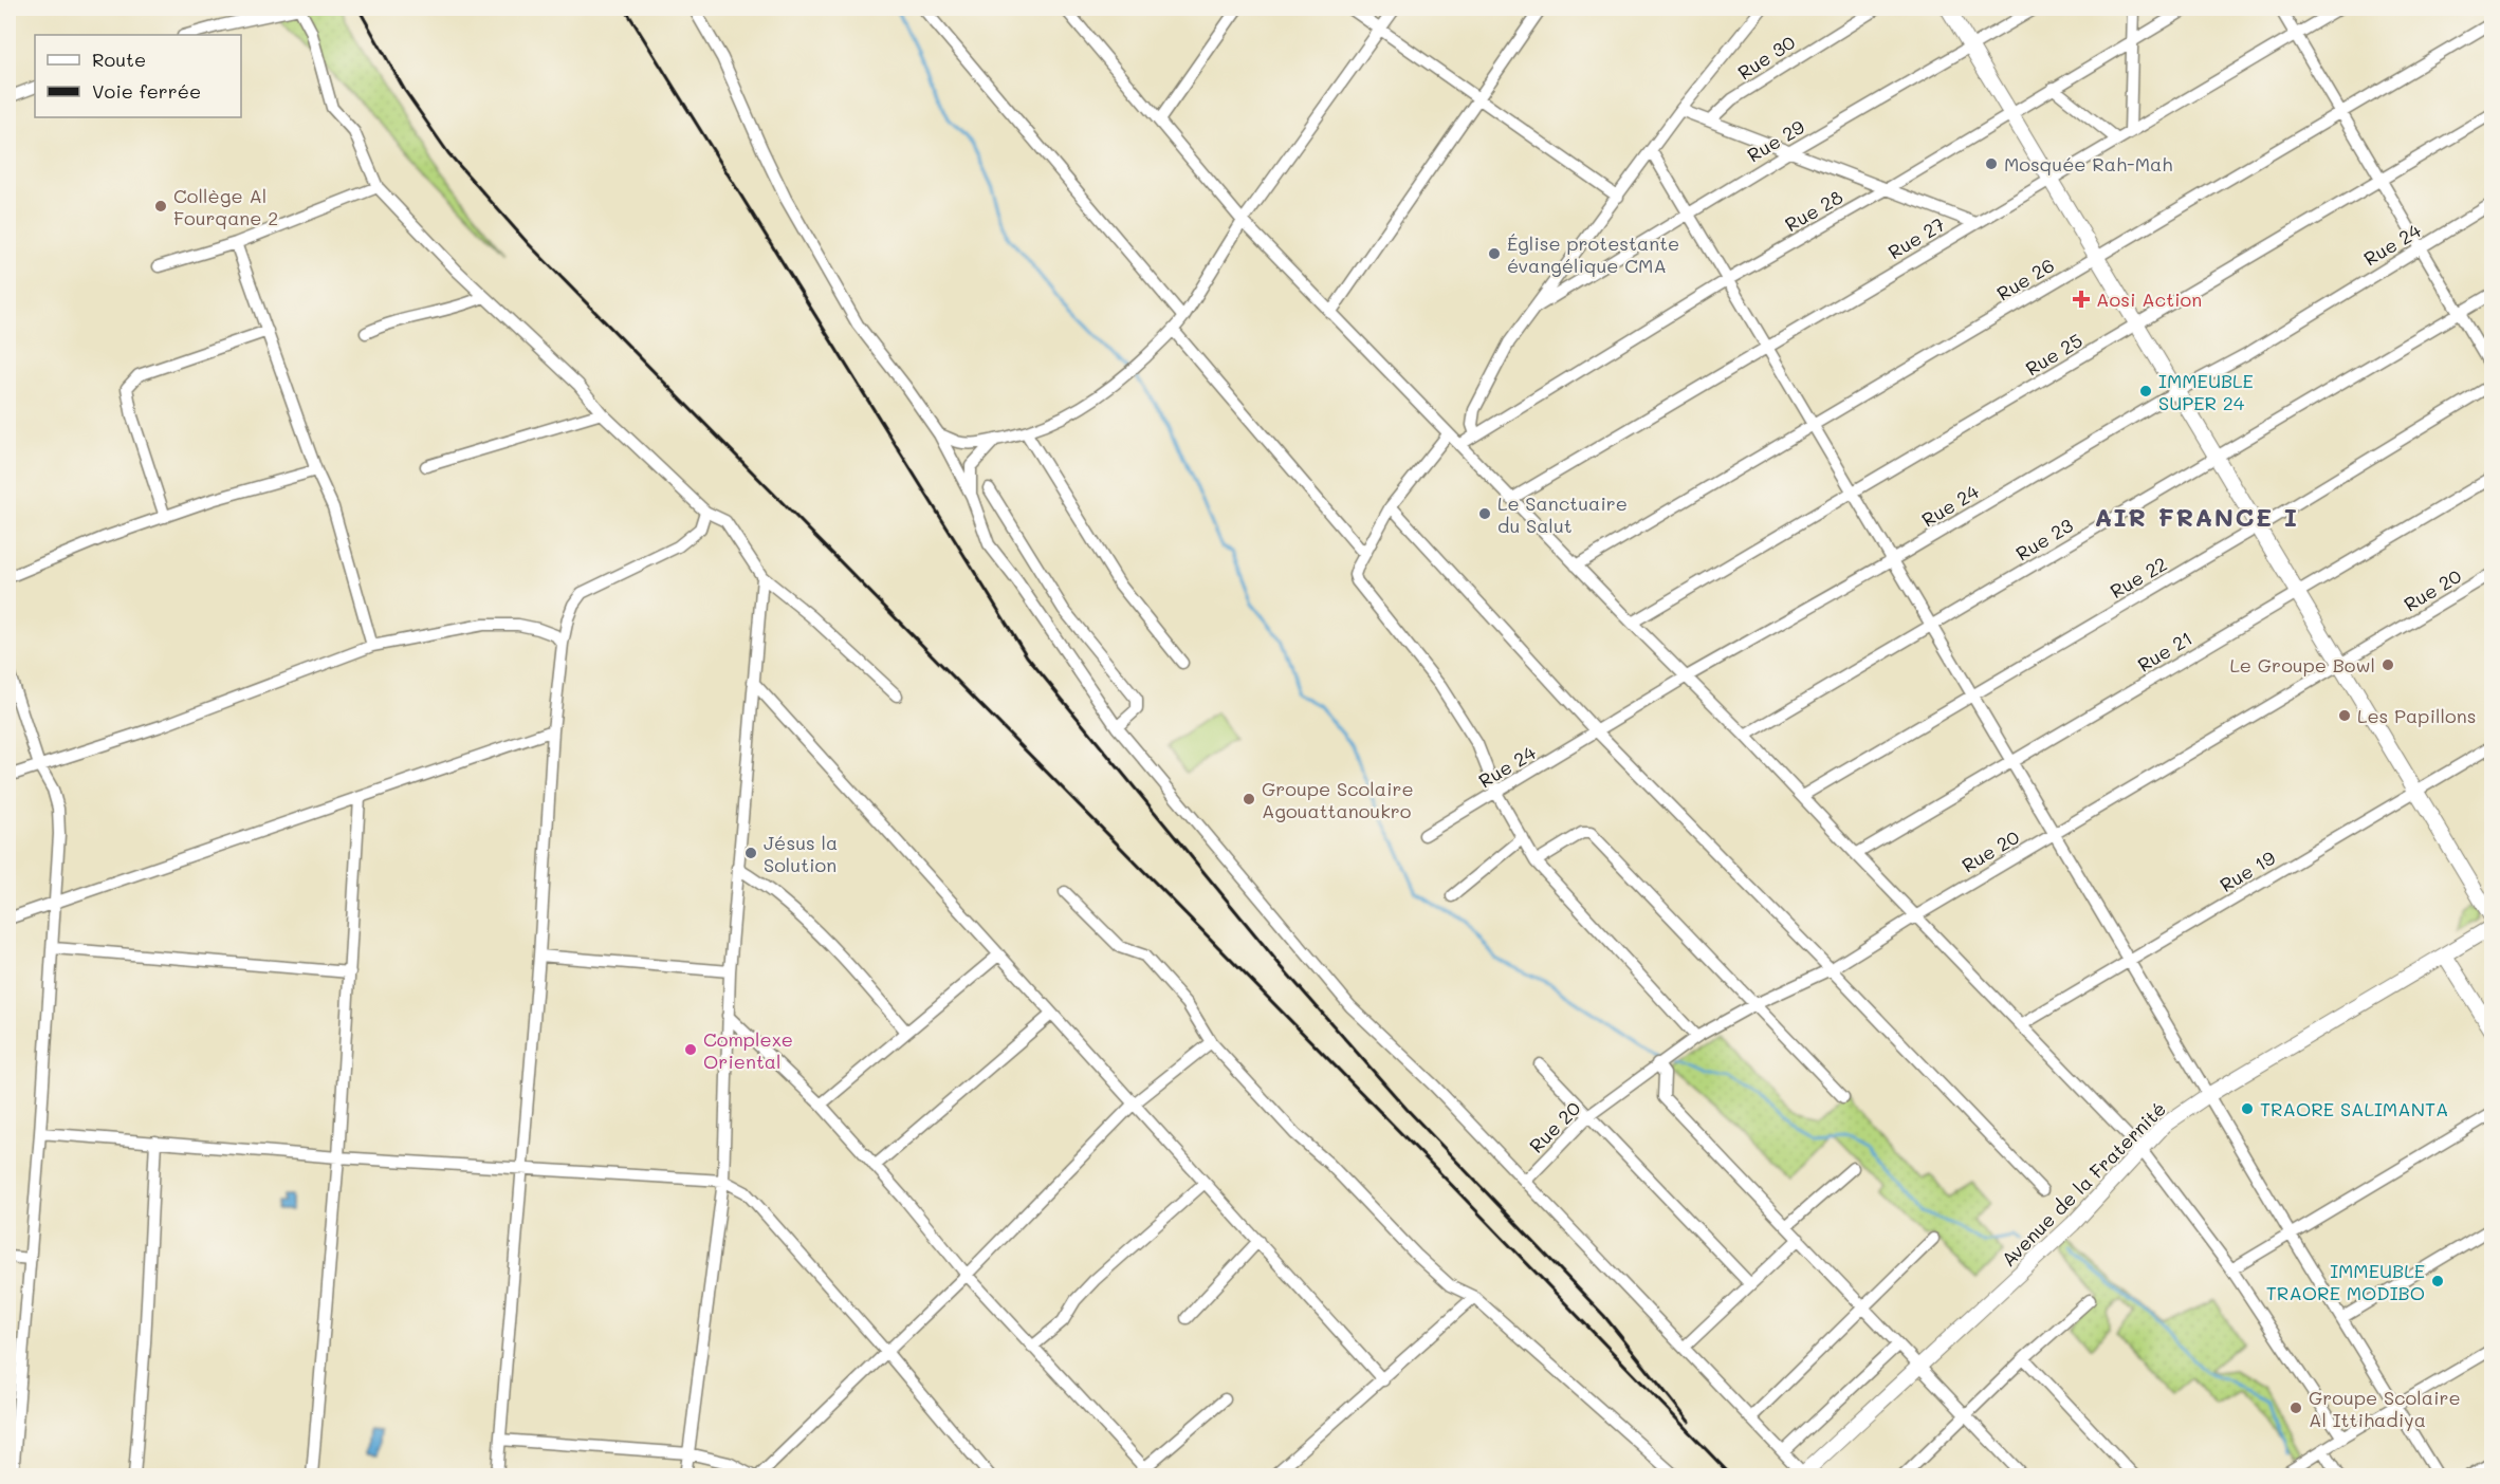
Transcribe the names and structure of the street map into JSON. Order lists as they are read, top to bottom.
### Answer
{
  "streets": {
    "main road": ["Avenue de la Fraternité"],
    "street": [
      "Rue 30",
      "Rue 29",
      "Rue 28",
      "Rue 27",
      "Rue 24",
      "Rue 26",
      "Rue 25",
      "Rue 23",
      "Rue 22",
      "Rue 20",
      "Rue 21",
      "Rue 19"
    ]
  },
  "districts": ["AIR FRANCE I"],
  "places": {
    "other": [
      "Mosquée Rah-Mah",
      "Collège Al Fourqane 2",
      "Église protestante évangélique CMA",
      "IMMEUBLE SUPER 24",
      "Le Sanctuaire du Salut",
      "Le Groupe Bowl",
      "Les Papillons",
      "Groupe Scolaire Agouattanoukro",
      "Jésus la Solution",
      "Complexe Oriental",
      "TRAORE SALIMANTA",
      "IMMEUBLE TRAORE MODIBO",
      "Groupe Scolaire Al Ittihadiya"
    ],
    "health": ["Aosi Action"]
  },
  "legend": ["Route", "Voie ferrée"]
}
